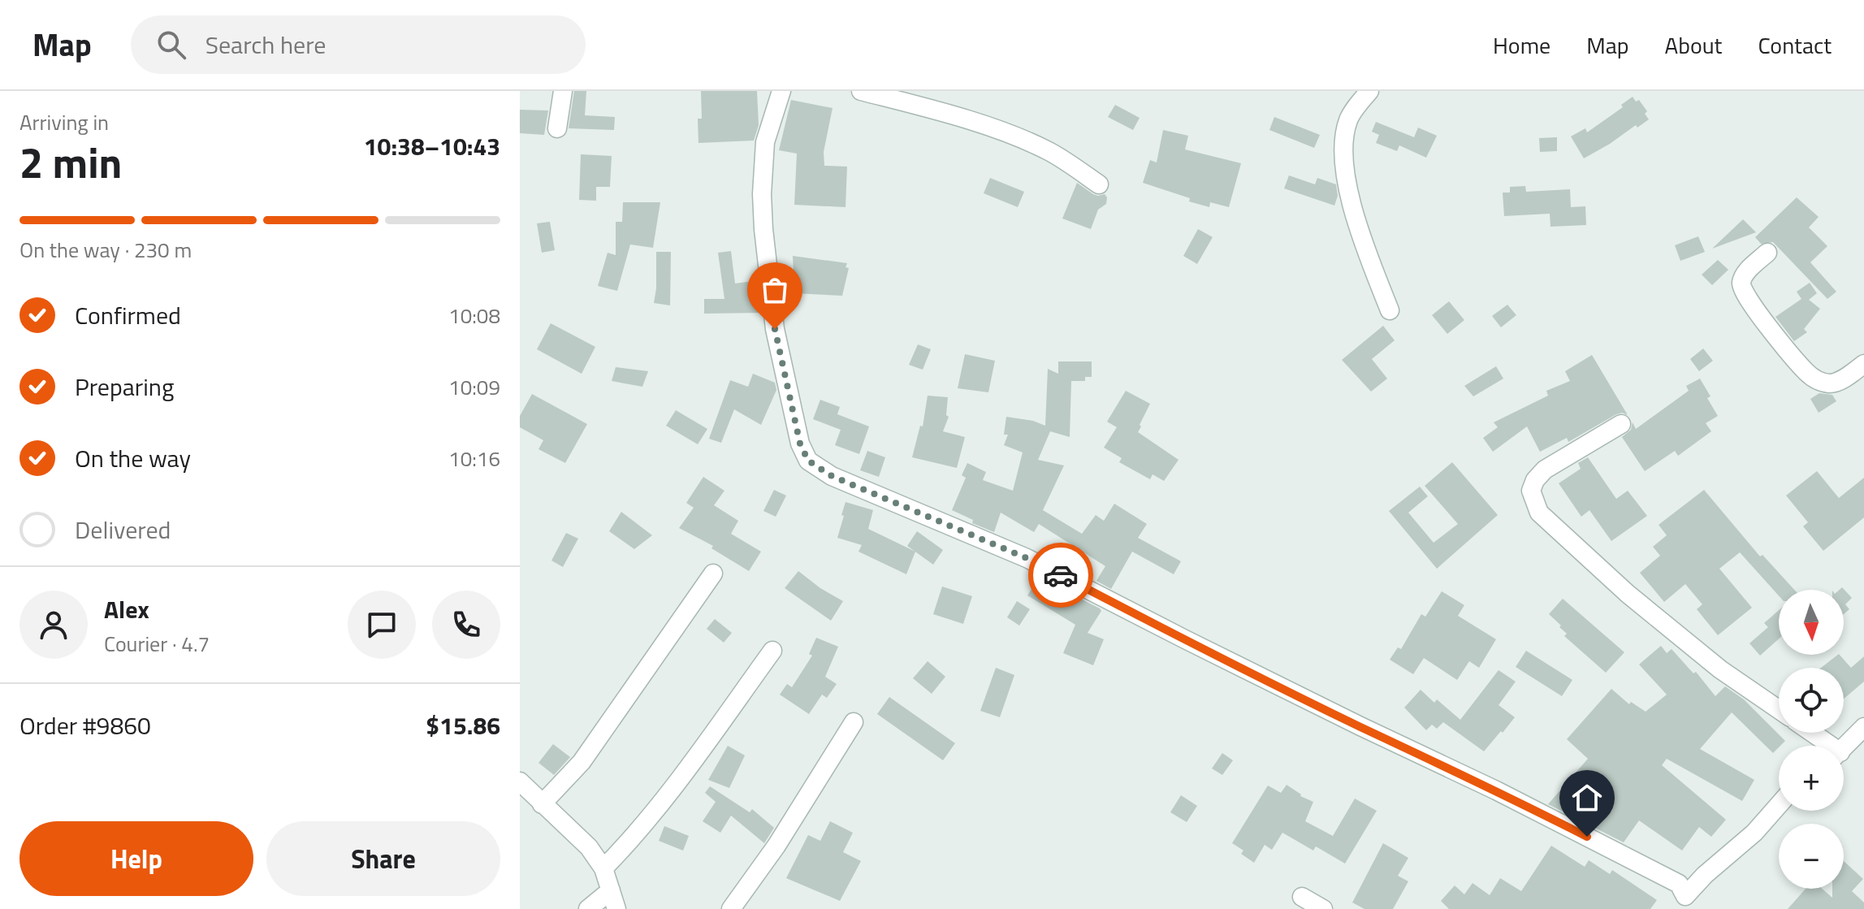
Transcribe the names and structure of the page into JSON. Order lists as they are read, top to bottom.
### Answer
{
  "north": "bottom",
  "page": {
    "header": "Map",
    "search": "Search here",
    "nav": [
      "Home",
      "Map",
      "About",
      "Contact"
    ],
    "heading": ["2 min", "Arriving in", "10:38–10:43"],
    "panel": [
      "Alex",
      "Courier · 4.7",
      "Order #9860",
      "$15.86"
    ],
    "bar": "On the way · 230 m",
    "list": [
      ["Confirmed", "10:08"],
      ["Preparing", "10:09"],
      ["On the way", "10:16"],
      "Delivered"
    ],
    "map_buttons": ["+", "−"],
    "buttons": ["Help", "Share"]
  }
}
